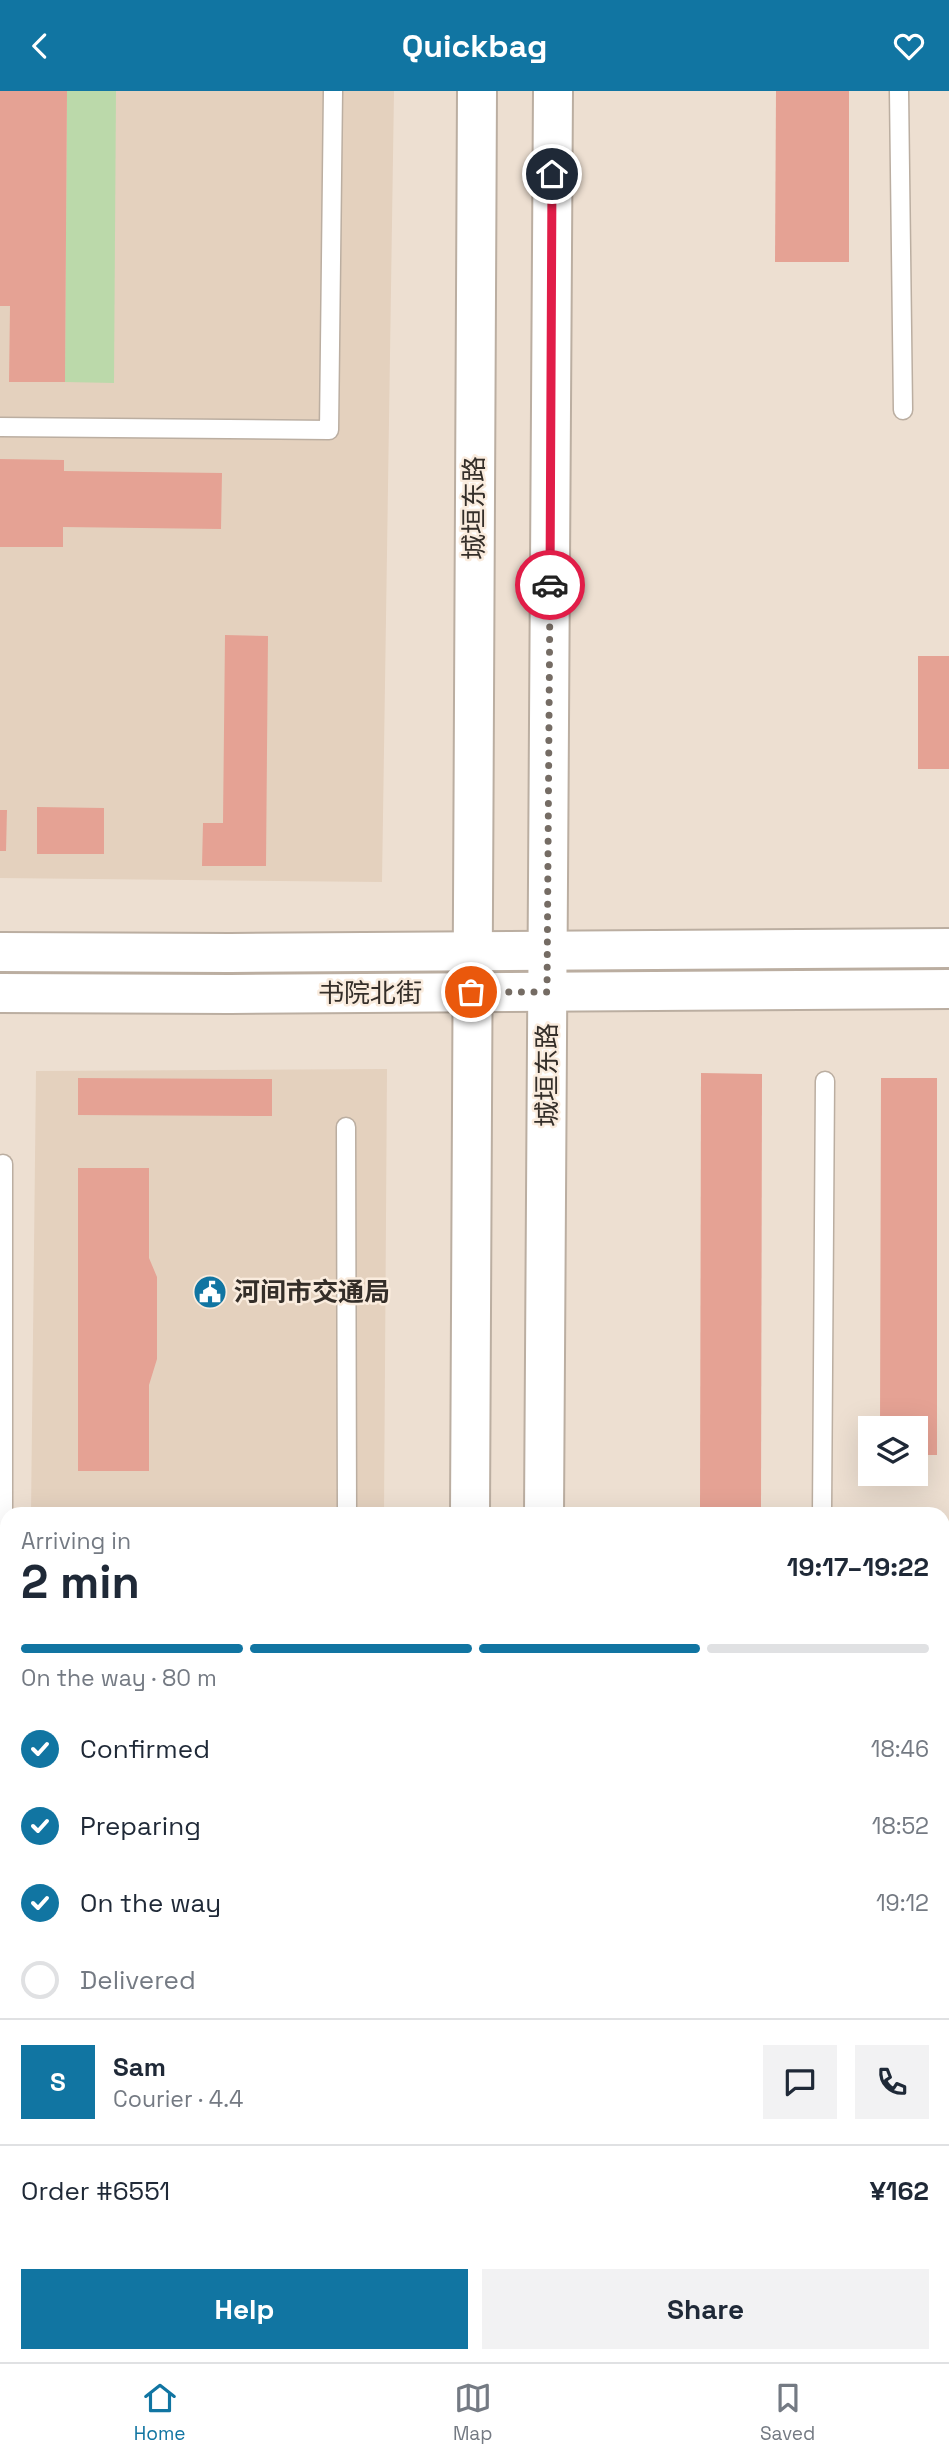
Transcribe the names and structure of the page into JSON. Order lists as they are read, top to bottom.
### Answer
{
  "streets": {
    "main road": ["城垣东路", "书院北街"]
  },
  "crossings": [
    ["城垣东路", "书院北街"]
  ],
  "places": {
    "public building": ["河间市交通局"]
  },
  "page": {
    "header": "Quickbag",
    "heading": ["2 min", "Arriving in", "19:17–19:22"],
    "panel": [
      "Sam",
      "Courier · 4.4",
      "Order #6551",
      "¥162"
    ],
    "bar": "On the way · 80 m",
    "list": [
      ["Confirmed", "18:46"],
      ["Preparing", "18:52"],
      ["On the way", "19:12"],
      "Delivered"
    ],
    "round": "S",
    "buttons": ["Help", "Share"],
    "tabs": ["Home", "Map", "Saved"]
  }
}
